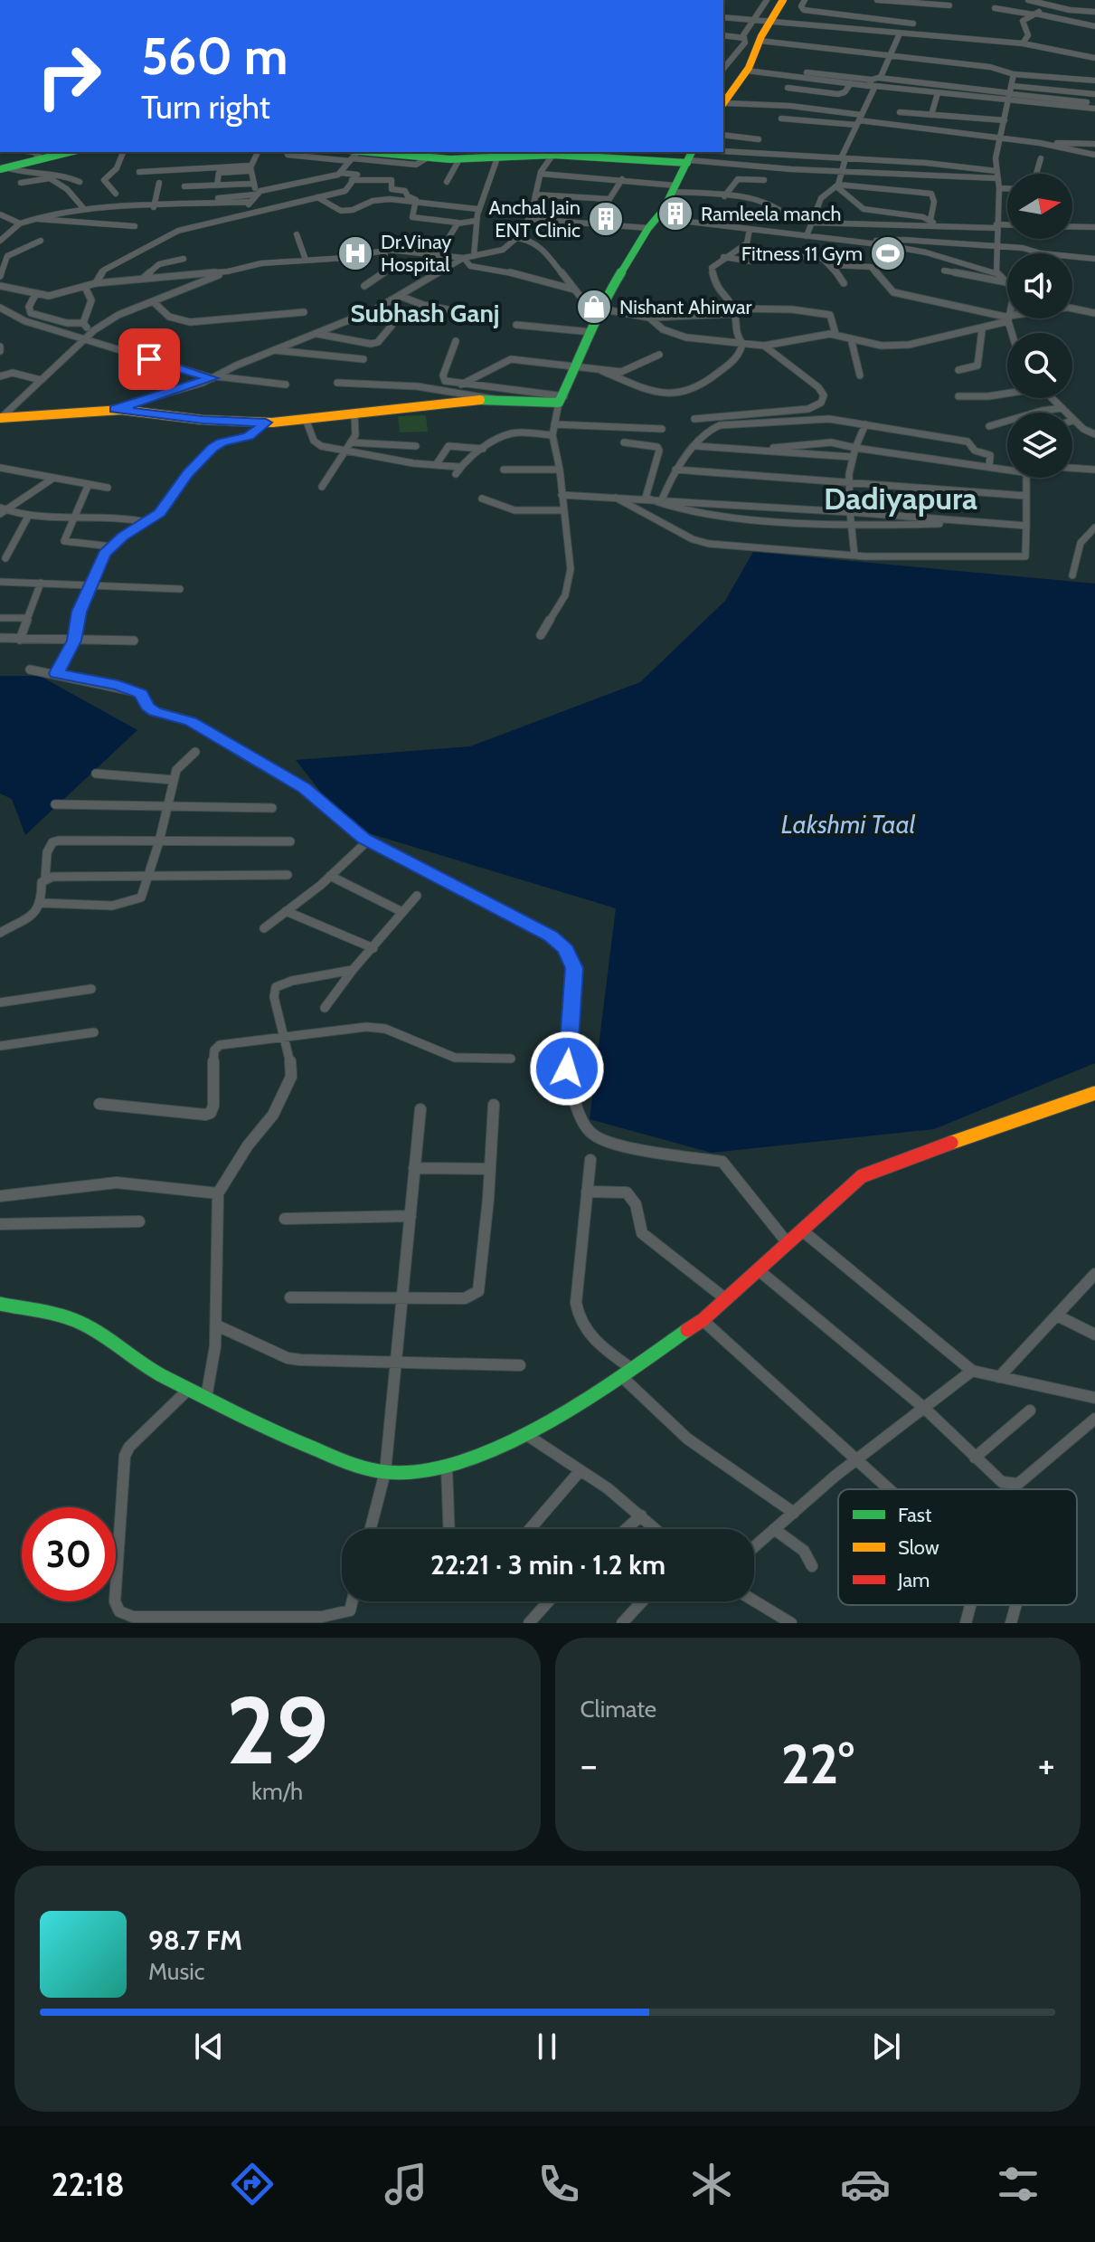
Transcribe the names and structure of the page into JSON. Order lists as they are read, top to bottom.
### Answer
{
  "districts": ["Subhash Ganj", "Dadiyapura"],
  "water": ["Lakshmi Taal"],
  "places": {
    "building": ["Ramleela manch", "Anchal Jain ENT Clinic"],
    "hospital": ["Dr.Vinay Hospital"],
    "sports": ["Fitness 11 Gym"],
    "shop": ["Nishant Ahirwar"]
  },
  "legend": ["Fast", "Slow", "Jam"],
  "north": "right",
  "page": {
    "turn": ["560 m", "Turn right"],
    "limit": "30",
    "trip": "22:21 · 3 min · 1.2 km",
    "tile": [
      ["29", "km/h"],
      "Climate"
    ],
    "heat": ["−", "22°", "+"],
    "song": ["98.7 FM", "Music"],
    "tabs": "22:18"
  }
}
